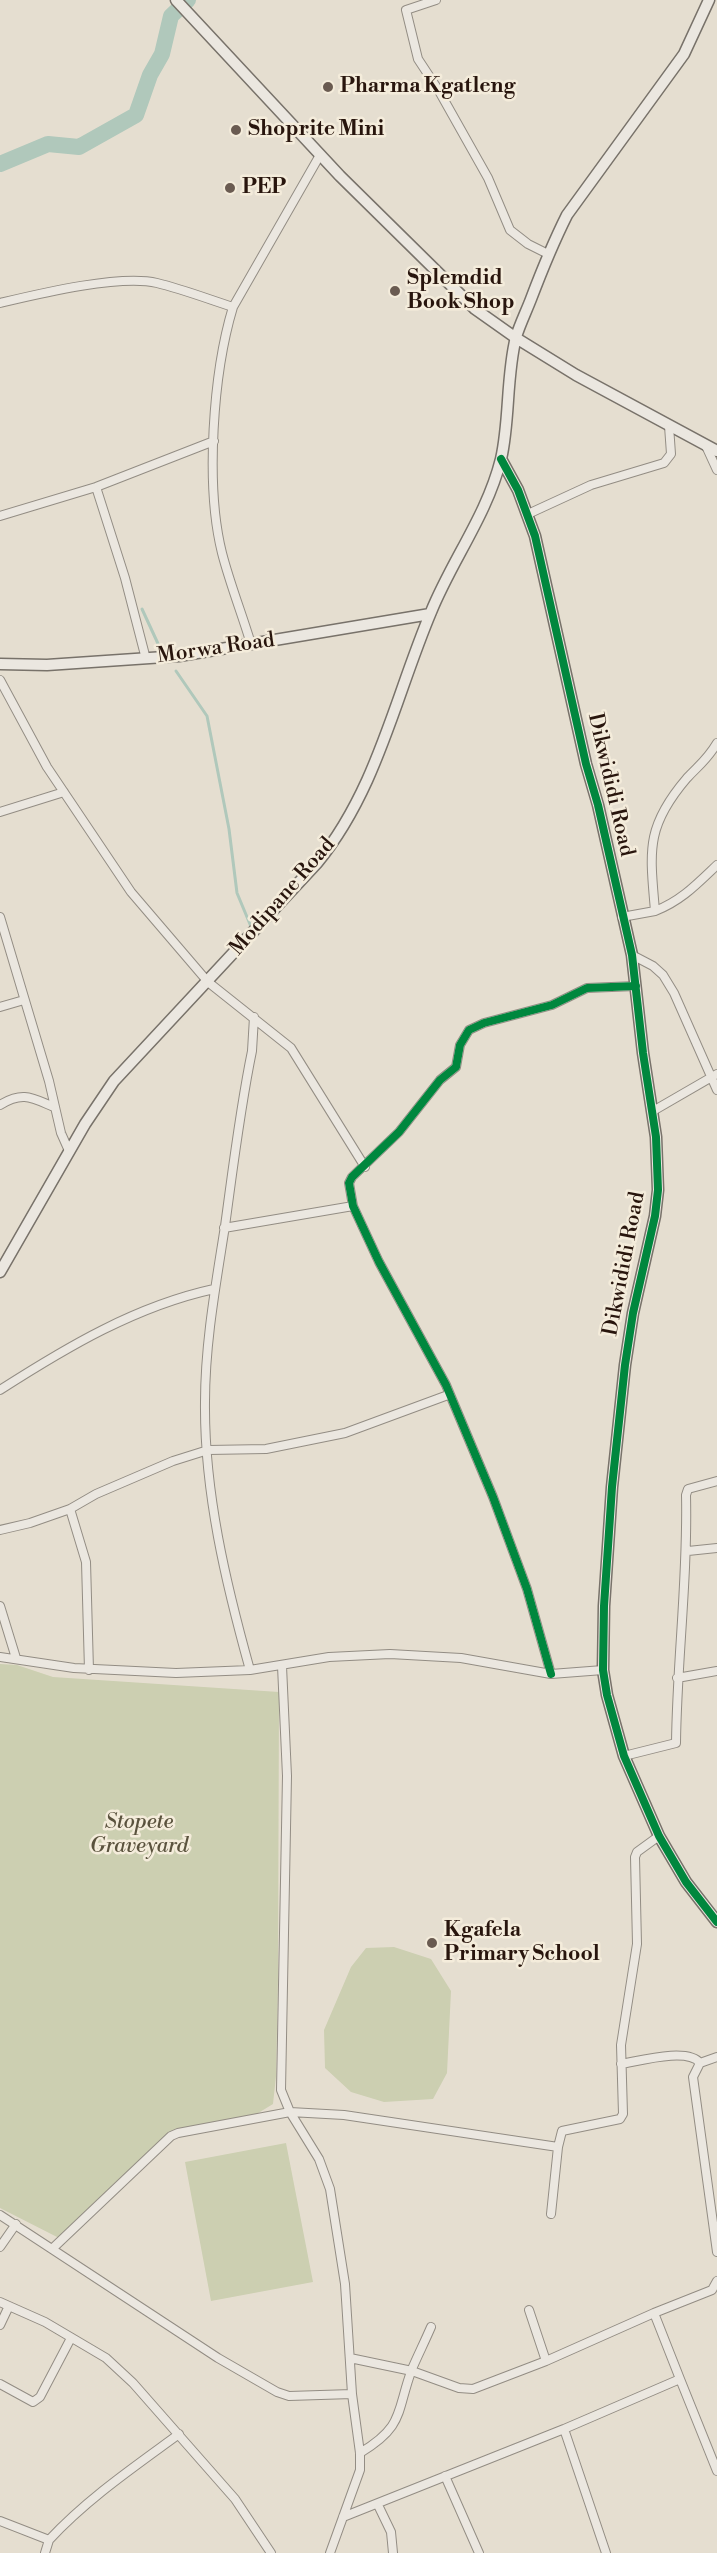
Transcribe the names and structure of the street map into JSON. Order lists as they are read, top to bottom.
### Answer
{
  "streets": {
    "main road": ["Morwa Road", "Dikwididi Road", "Modipane Road"]
  },
  "crossings": [
    ["Morwa Road", "Modipane Road"],
    ["Dikwididi Road", "Modipane Road"]
  ],
  "parks": ["Stopete Graveyard"],
  "places": [
    "Pharma Kgatleng",
    "Shoprite Mini",
    "PEP",
    "Splemdid Book Shop",
    "Kgafela Primary School"
  ]
}
